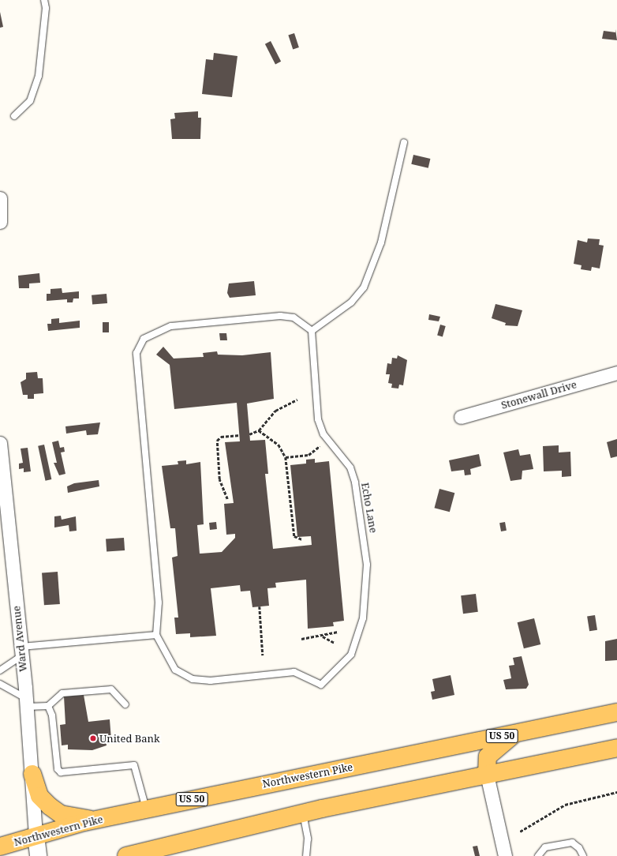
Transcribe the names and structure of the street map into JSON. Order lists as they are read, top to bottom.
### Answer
{
  "streets": {
    "main road": ["US 50", "Northwestern Pike"],
    "street": ["Stonewall Drive", "Ward Avenue"],
    "lane": ["Echo Lane"]
  },
  "crossings": [
    ["Ward Avenue", "Northwestern Pike"]
  ],
  "places": ["United Bank"]
}
